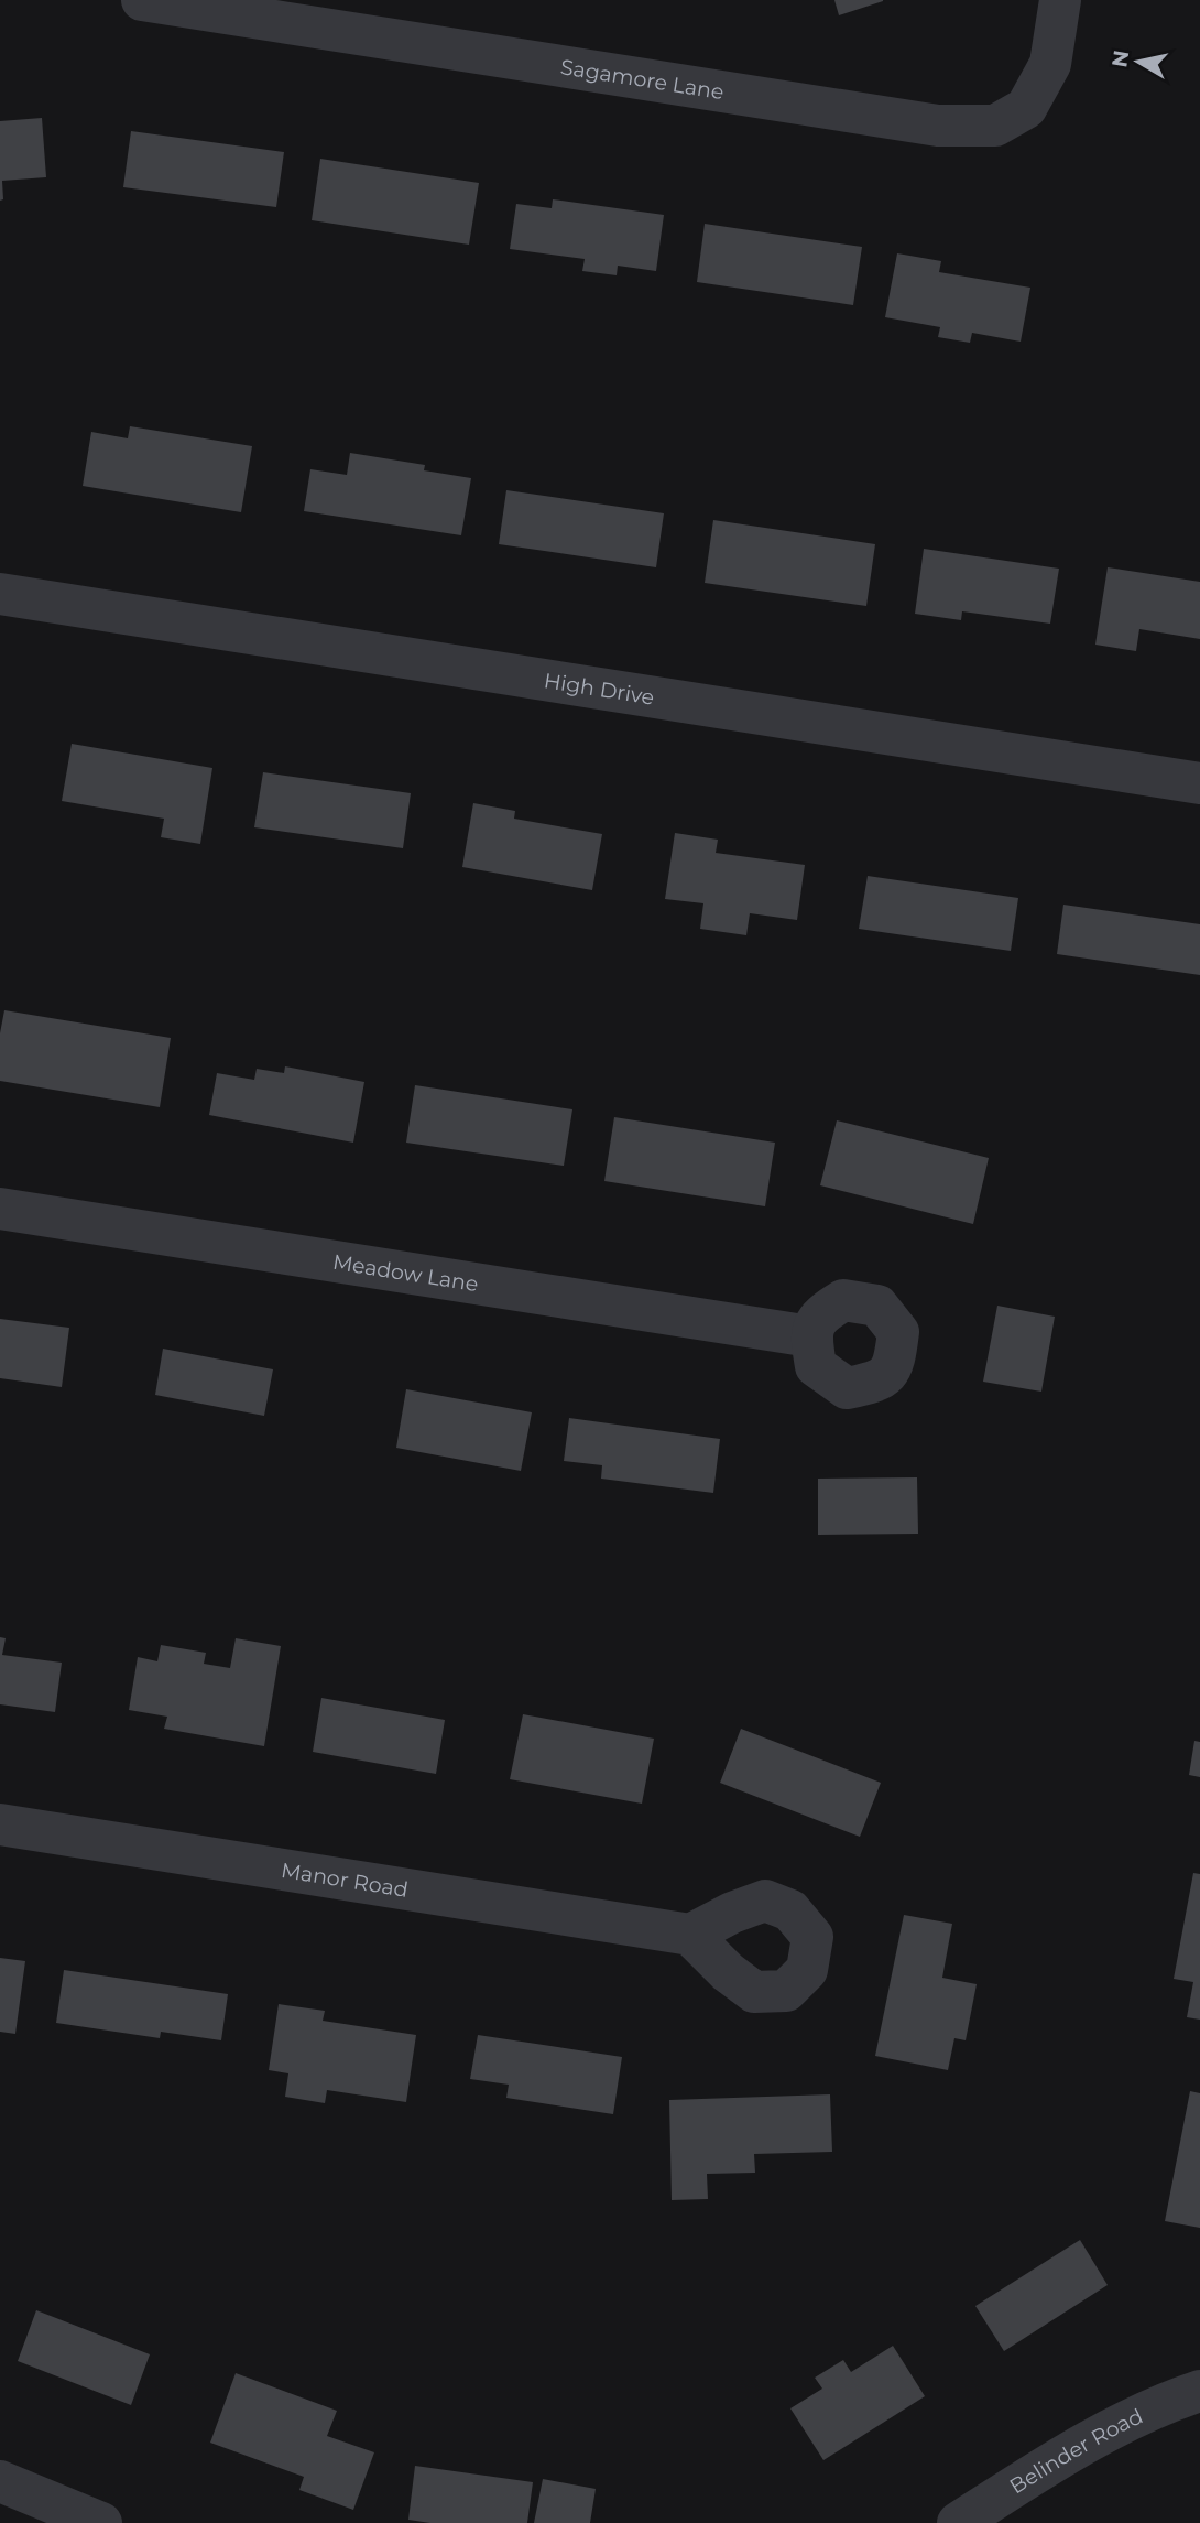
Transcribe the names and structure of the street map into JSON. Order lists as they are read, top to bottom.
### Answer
{
  "streets": {
    "street": [
      "Sagamore Lane",
      "High Drive",
      "Meadow Lane",
      "Manor Road",
      "Belinder Road"
    ]
  },
  "north": "left"
}
